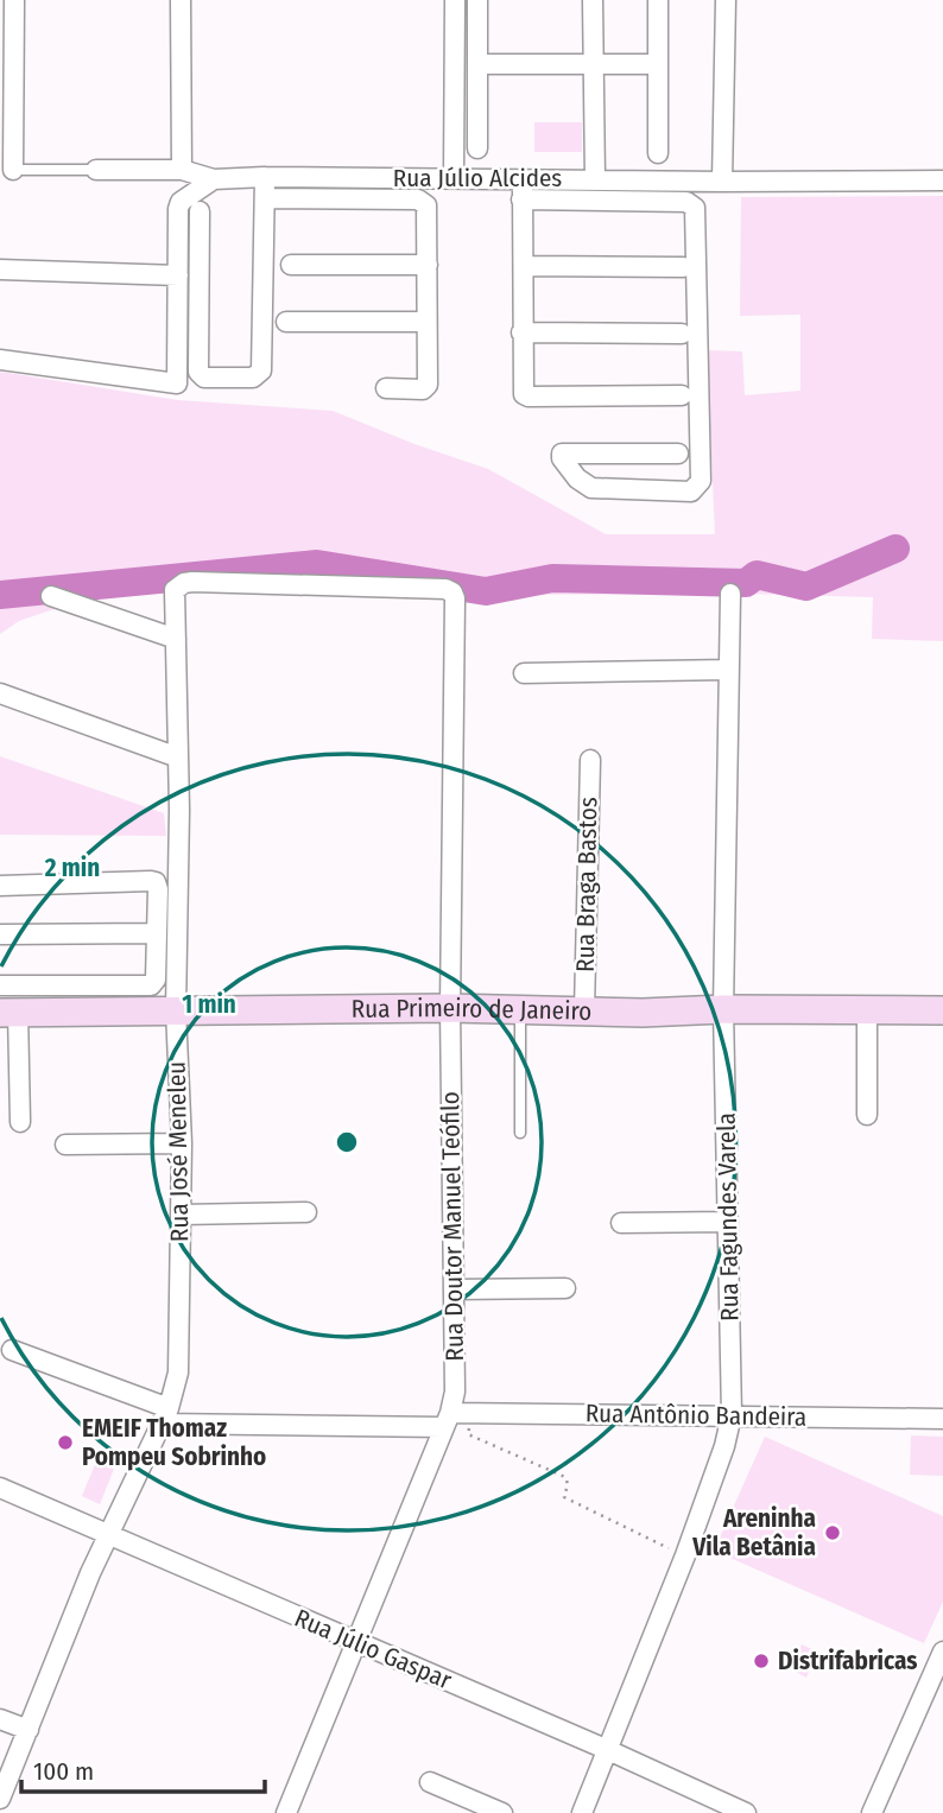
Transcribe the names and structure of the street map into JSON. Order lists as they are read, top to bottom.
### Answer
{
  "streets": {
    "street": [
      "Rua Júlio Alcides",
      "Rua Braga Bastos",
      "Rua Primeiro de Janeiro",
      "Rua José Meneleu",
      "Rua Fagundes Varela",
      "Rua Doutor Manuel Teófilo",
      "Rua Antônio Bandeira",
      "Rua Júlio Gaspar"
    ]
  },
  "crossings": [
    ["Rua Braga Bastos", "Rua Primeiro de Janeiro"],
    ["Rua Primeiro de Janeiro", "Rua José Meneleu"],
    ["Rua Primeiro de Janeiro", "Rua Fagundes Varela"],
    ["Rua Primeiro de Janeiro", "Rua Doutor Manuel Teófilo"],
    ["Rua José Meneleu", "Rua Doutor Manuel Teófilo"],
    ["Rua José Meneleu", "Rua Antônio Bandeira"],
    ["Rua José Meneleu", "Rua Júlio Gaspar"],
    ["Rua Fagundes Varela", "Rua Antônio Bandeira"],
    ["Rua Fagundes Varela", "Rua Júlio Gaspar"],
    ["Rua Doutor Manuel Teófilo", "Rua Antônio Bandeira"],
    ["Rua Doutor Manuel Teófilo", "Rua Júlio Gaspar"]
  ],
  "places": ["EMEIF Thomaz Pompeu Sobrinho", "Areninha Vila Betânia", "Distrifabricas"],
  "scale_bar": "100 m",
  "rings": ["2 min", "1 min"]
}
